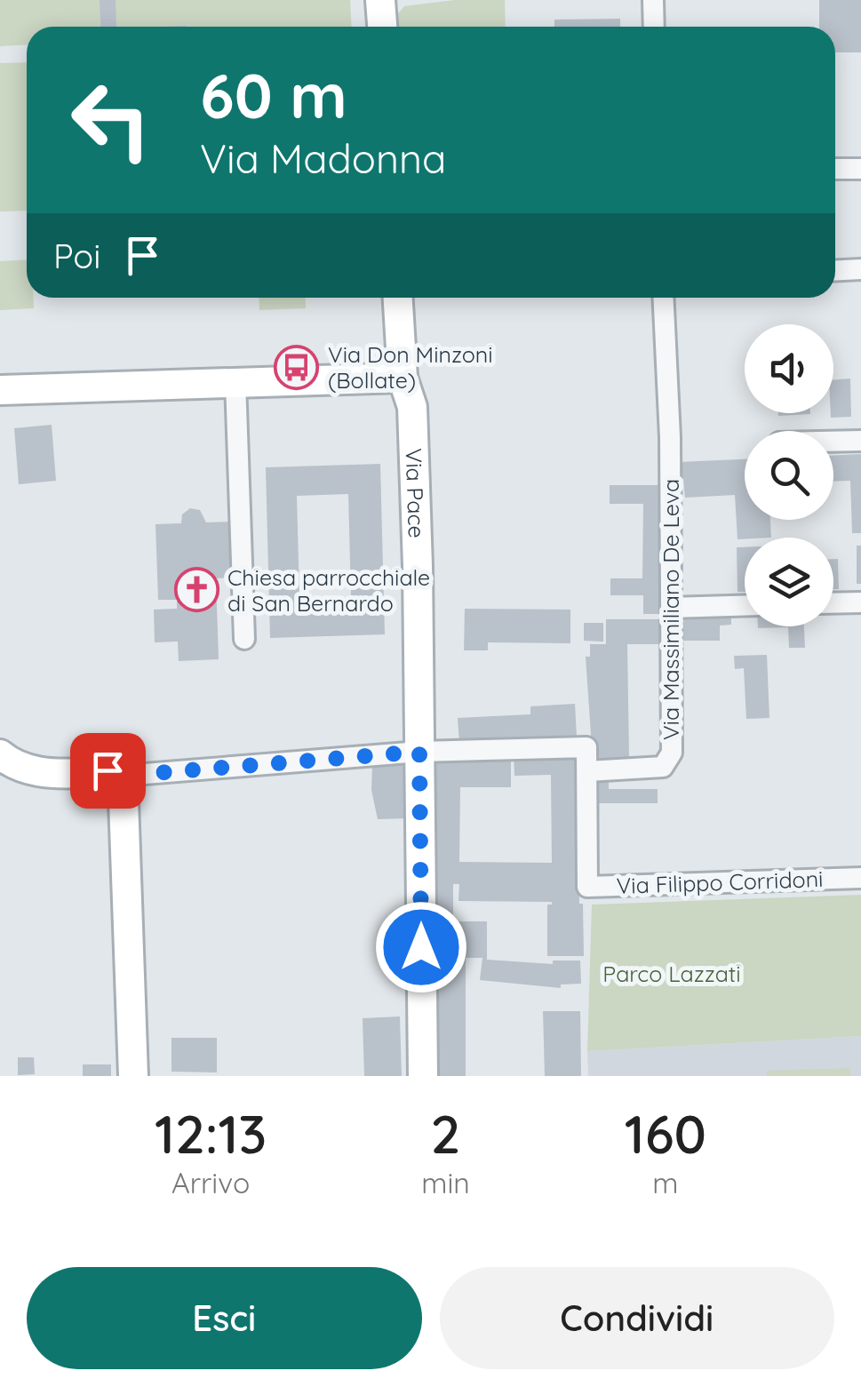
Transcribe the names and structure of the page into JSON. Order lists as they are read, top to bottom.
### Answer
{
  "streets": {
    "street": ["Via Pace", "Via Massimiliano De Leva", "Via Filippo Corridoni"]
  },
  "crossings": [
    ["Via Massimiliano De Leva", "Via Filippo Corridoni"]
  ],
  "parks": ["Parco Lazzati"],
  "places": {
    "bus stop": ["Via Don Minzoni (Bollate)"],
    "church": ["Chiesa parrocchiale di San Bernardo"]
  },
  "page": {
    "turn": ["60 m", "Via Madonna"],
    "then": "Poi",
    "eta": [
      "12:13",
      "Arrivo",
      "2",
      "min",
      "160",
      "m"
    ],
    "buttons": ["Esci", "Condividi"]
  }
}
